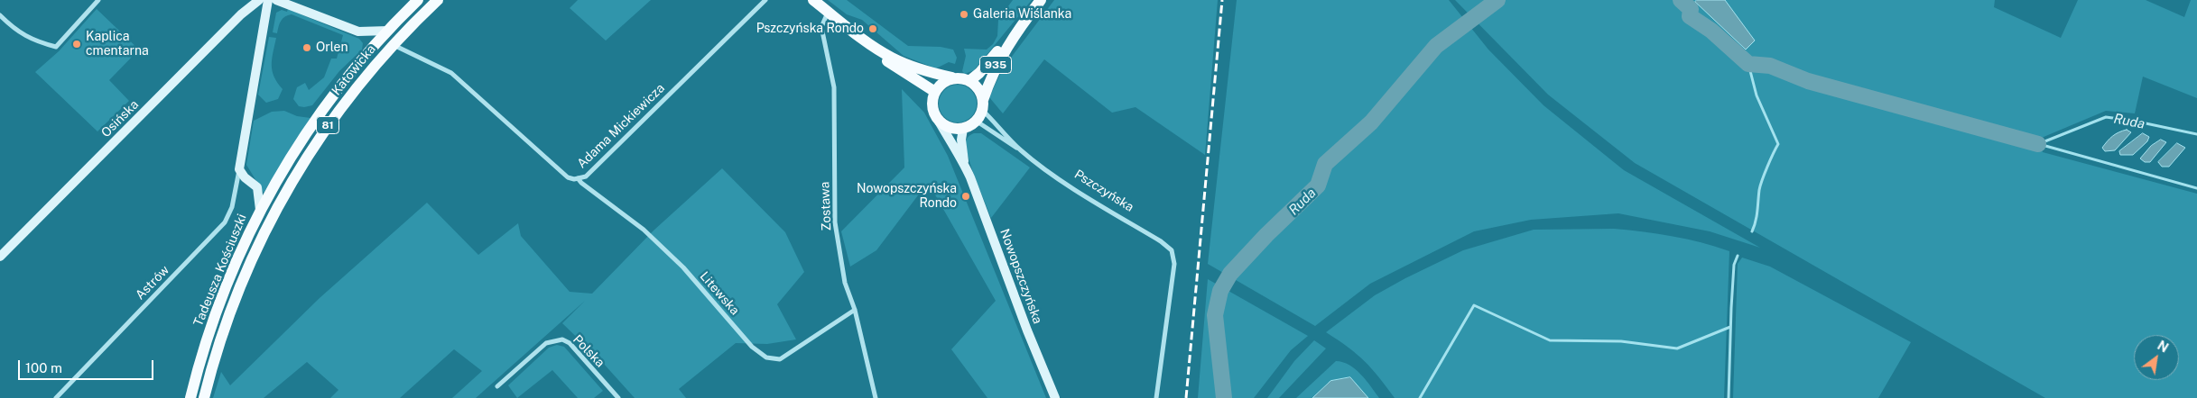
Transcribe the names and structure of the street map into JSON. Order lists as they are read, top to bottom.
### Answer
{
  "streets": {
    "main road": [
      "935",
      "Katowicka",
      "81",
      "Tadeusza Kościuszki"
    ],
    "street": [
      "Osińska",
      "Adama Mickiewicza",
      "Pszczyńska",
      "Zostawa",
      "Nowopszczyńska",
      "Astrów",
      "Litewska",
      "Polska"
    ]
  },
  "crossings": [
    ["935", "Pszczyńska"],
    ["935", "Nowopszczyńska"],
    ["Katowicka", "Adama Mickiewicza"],
    ["Katowicka", "Tadeusza Kościuszki"],
    ["Adama Mickiewicza", "Litewska"],
    ["Pszczyńska", "Nowopszczyńska"],
    ["Zostawa", "Litewska"],
    ["Tadeusza Kościuszki", "Astrów"]
  ],
  "water": ["Ruda"],
  "places": [
    "Galeria Wiślanka",
    "Pszczyńska Rondo",
    "Kaplica cmentarna",
    "Orlen",
    "Nowopszczyńska Rondo"
  ],
  "scale_bar": "100 m",
  "north": "top right"
}
